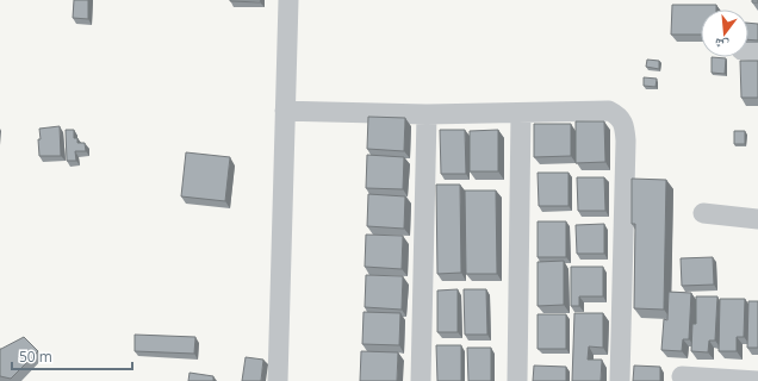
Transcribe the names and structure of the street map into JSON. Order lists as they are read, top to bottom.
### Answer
{
  "scale_bar": "50 m",
  "north": "bottom"
}
